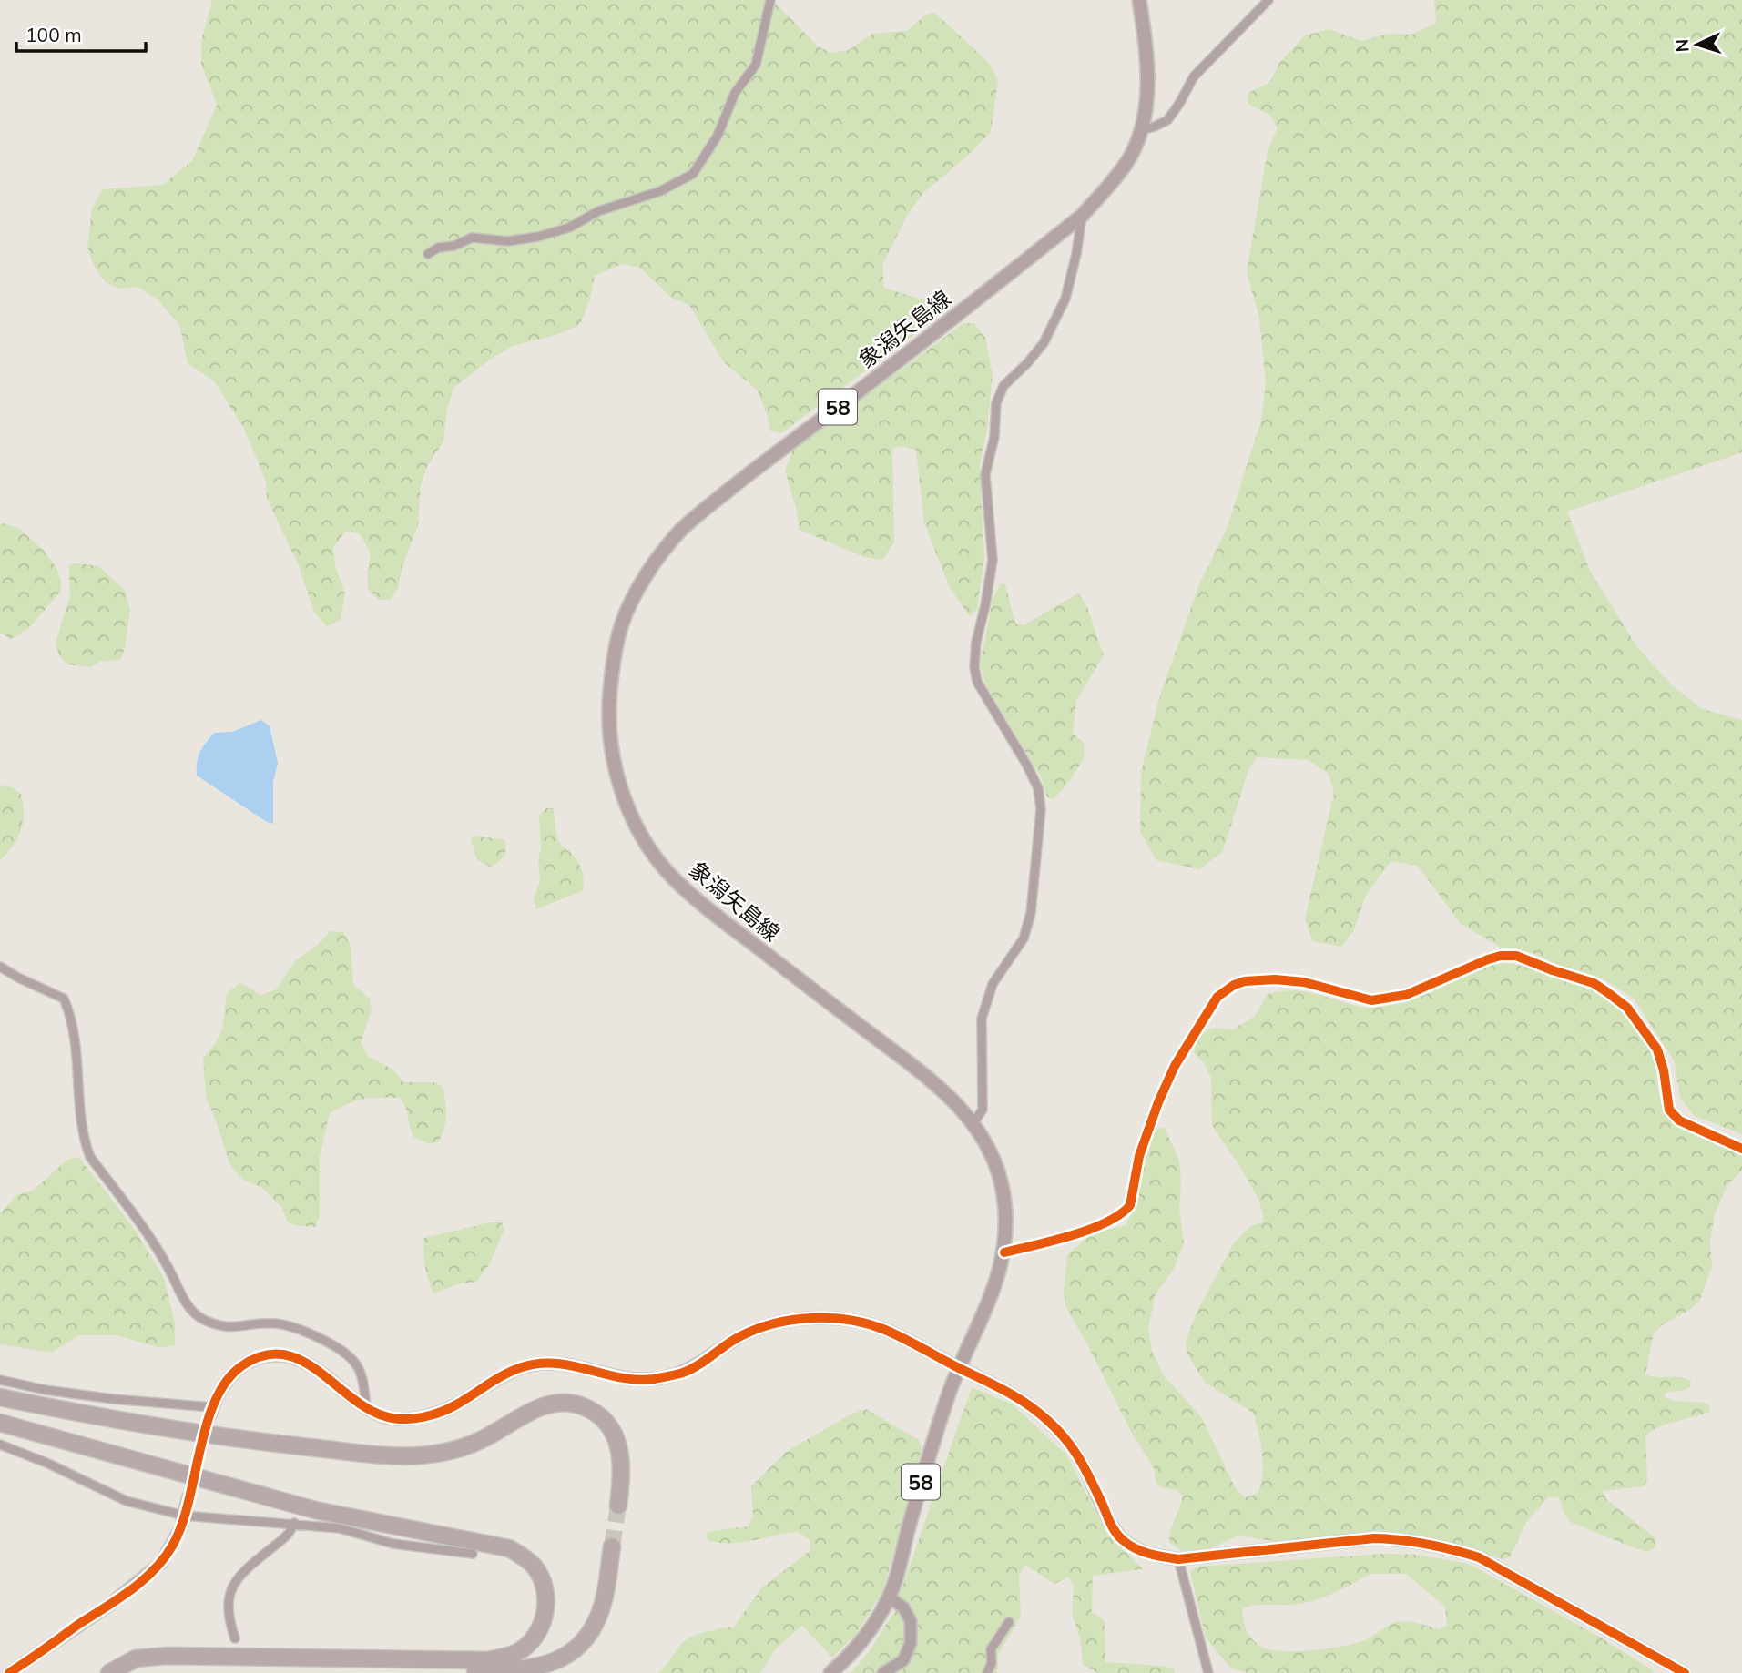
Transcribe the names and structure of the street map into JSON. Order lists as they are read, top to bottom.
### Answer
{
  "streets": {
    "main road": ["象潟矢島線", "58"]
  },
  "scale_bar": "100 m",
  "north": "left"
}
